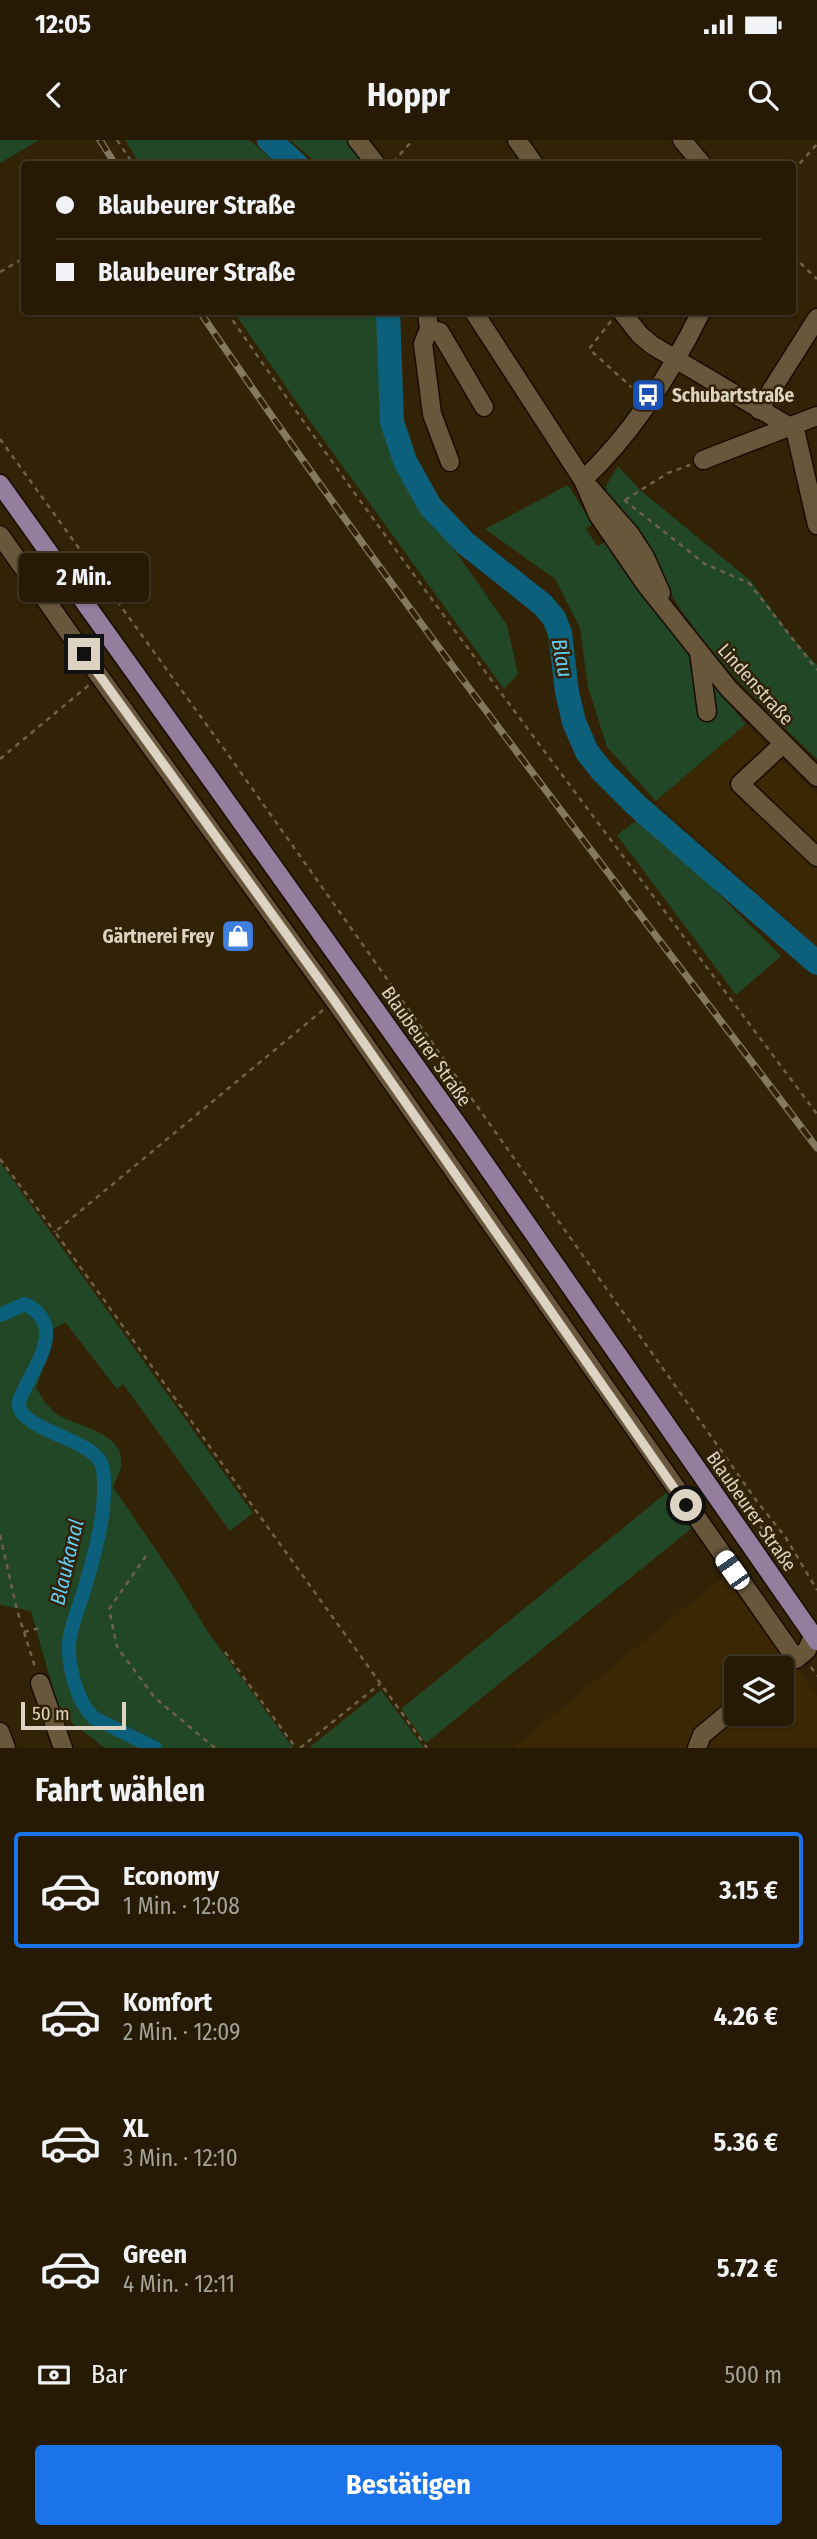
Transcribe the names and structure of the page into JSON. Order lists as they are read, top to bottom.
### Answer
{
  "streets": {
    "main road": ["Blaubeurer Straße"],
    "street": ["Lindenstraße"]
  },
  "water": ["Blau", "Blaukanal"],
  "places": {
    "bus stop": ["Schubartstraße"],
    "shop": ["Gärtnerei Frey"]
  },
  "scale_bar": "50 m",
  "page": {
    "status": "12:05",
    "header": "Hoppr",
    "banner": ["Blaubeurer Straße", "Blaubeurer Straße"],
    "bubble": "2 Min.",
    "scale": "50 m",
    "heading": "Fahrt wählen",
    "list": [
      {
        "name": "Economy",
        "note": "1 Min. · 12:08",
        "value": "3.15 €"
      },
      {
        "name": "Komfort",
        "note": "2 Min. · 12:09",
        "value": "4.26 €"
      },
      {
        "name": "XL",
        "note": "3 Min. · 12:10",
        "value": "5.36 €"
      },
      {
        "name": "Green",
        "note": "4 Min. · 12:11",
        "value": "5.72 €"
      }
    ],
    "pay": ["Bar", "500 m"],
    "buttons": "Bestätigen"
  }
}
